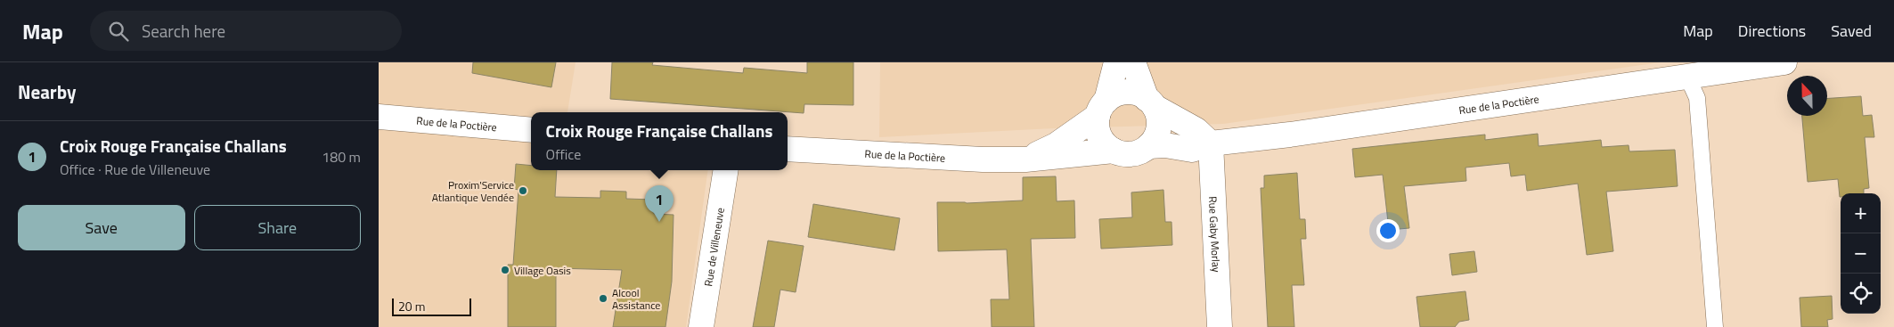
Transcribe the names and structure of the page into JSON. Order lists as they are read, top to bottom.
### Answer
{
  "streets": {
    "street": ["Rue de la Poctière", "Rue Gaby Morlay", "Rue de Villeneuve"]
  },
  "crossings": [
    ["Rue de la Poctière", "Rue Gaby Morlay"]
  ],
  "places": ["Proxim'Service Atlantique Vendée", "Village Oasis", "Alcool Assistance"],
  "scale_bar": "20 m",
  "north": "top",
  "page": {
    "header": "Map",
    "search": "Search here",
    "nav": ["Map", "Directions", "Saved"],
    "heading": "Nearby",
    "popup": ["Croix Rouge Française Challans", "Office"],
    "list": [
      {
        "mark": "1",
        "name": "Croix Rouge Française Challans",
        "note": "Office · Rue de Villeneuve",
        "value": "180 m"
      }
    ],
    "pins": "1",
    "buttons": ["Save", "Share"],
    "map_buttons": ["+", "−"],
    "scale": "20 m"
  }
}
